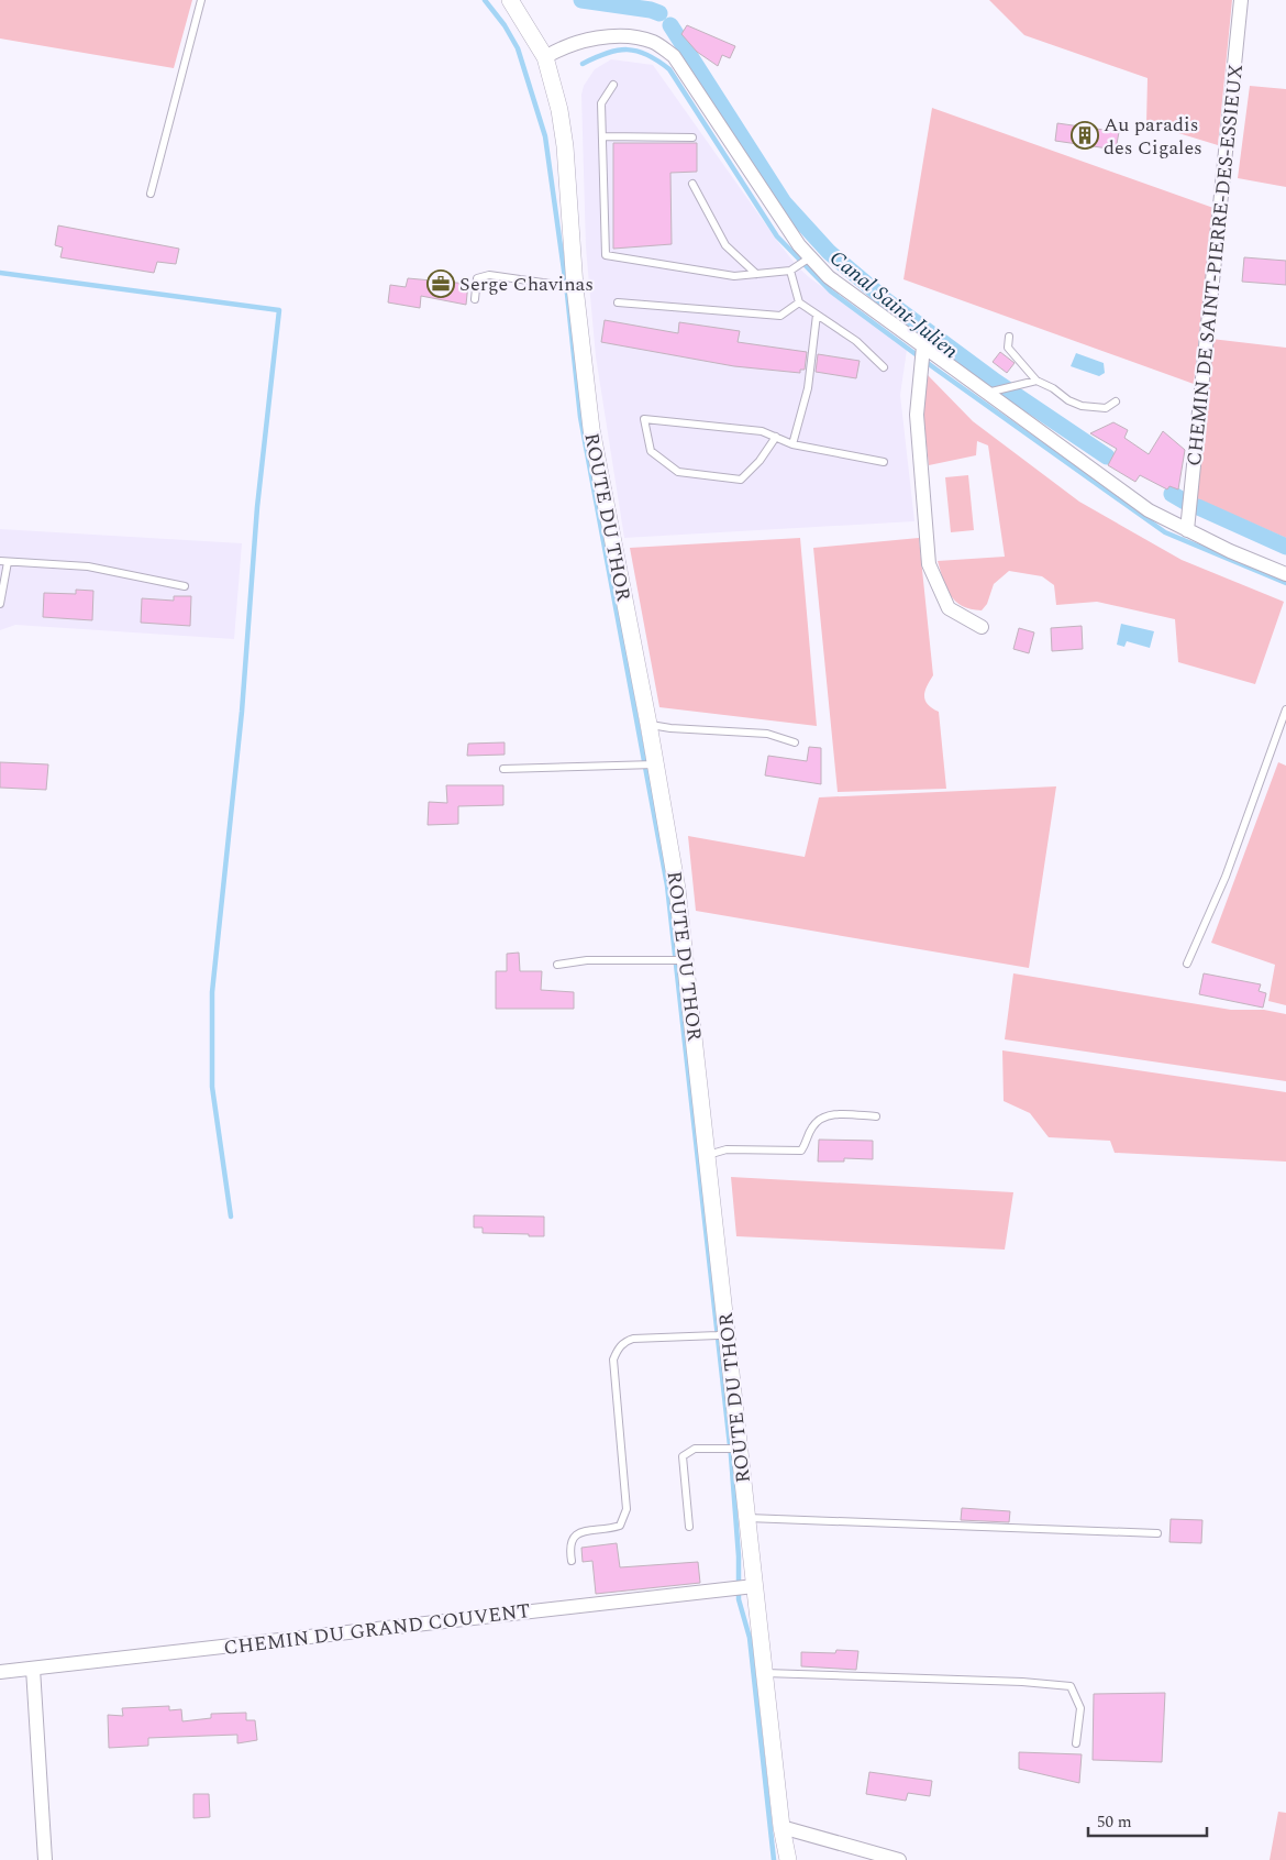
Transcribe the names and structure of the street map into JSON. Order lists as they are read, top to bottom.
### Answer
{
  "streets": {
    "street": ["CHEMIN DE SAINT-PIERRE-DES-ESSIEUX", "ROUTE DU THOR", "CHEMIN DU GRAND COUVENT"]
  },
  "crossings": [
    ["ROUTE DU THOR", "CHEMIN DU GRAND COUVENT"]
  ],
  "water": ["Canal Saint-Julien"],
  "places": {
    "building": ["Au paradis des Cigales"],
    "office": ["Serge Chavinas"]
  },
  "scale_bar": "50 m"
}
